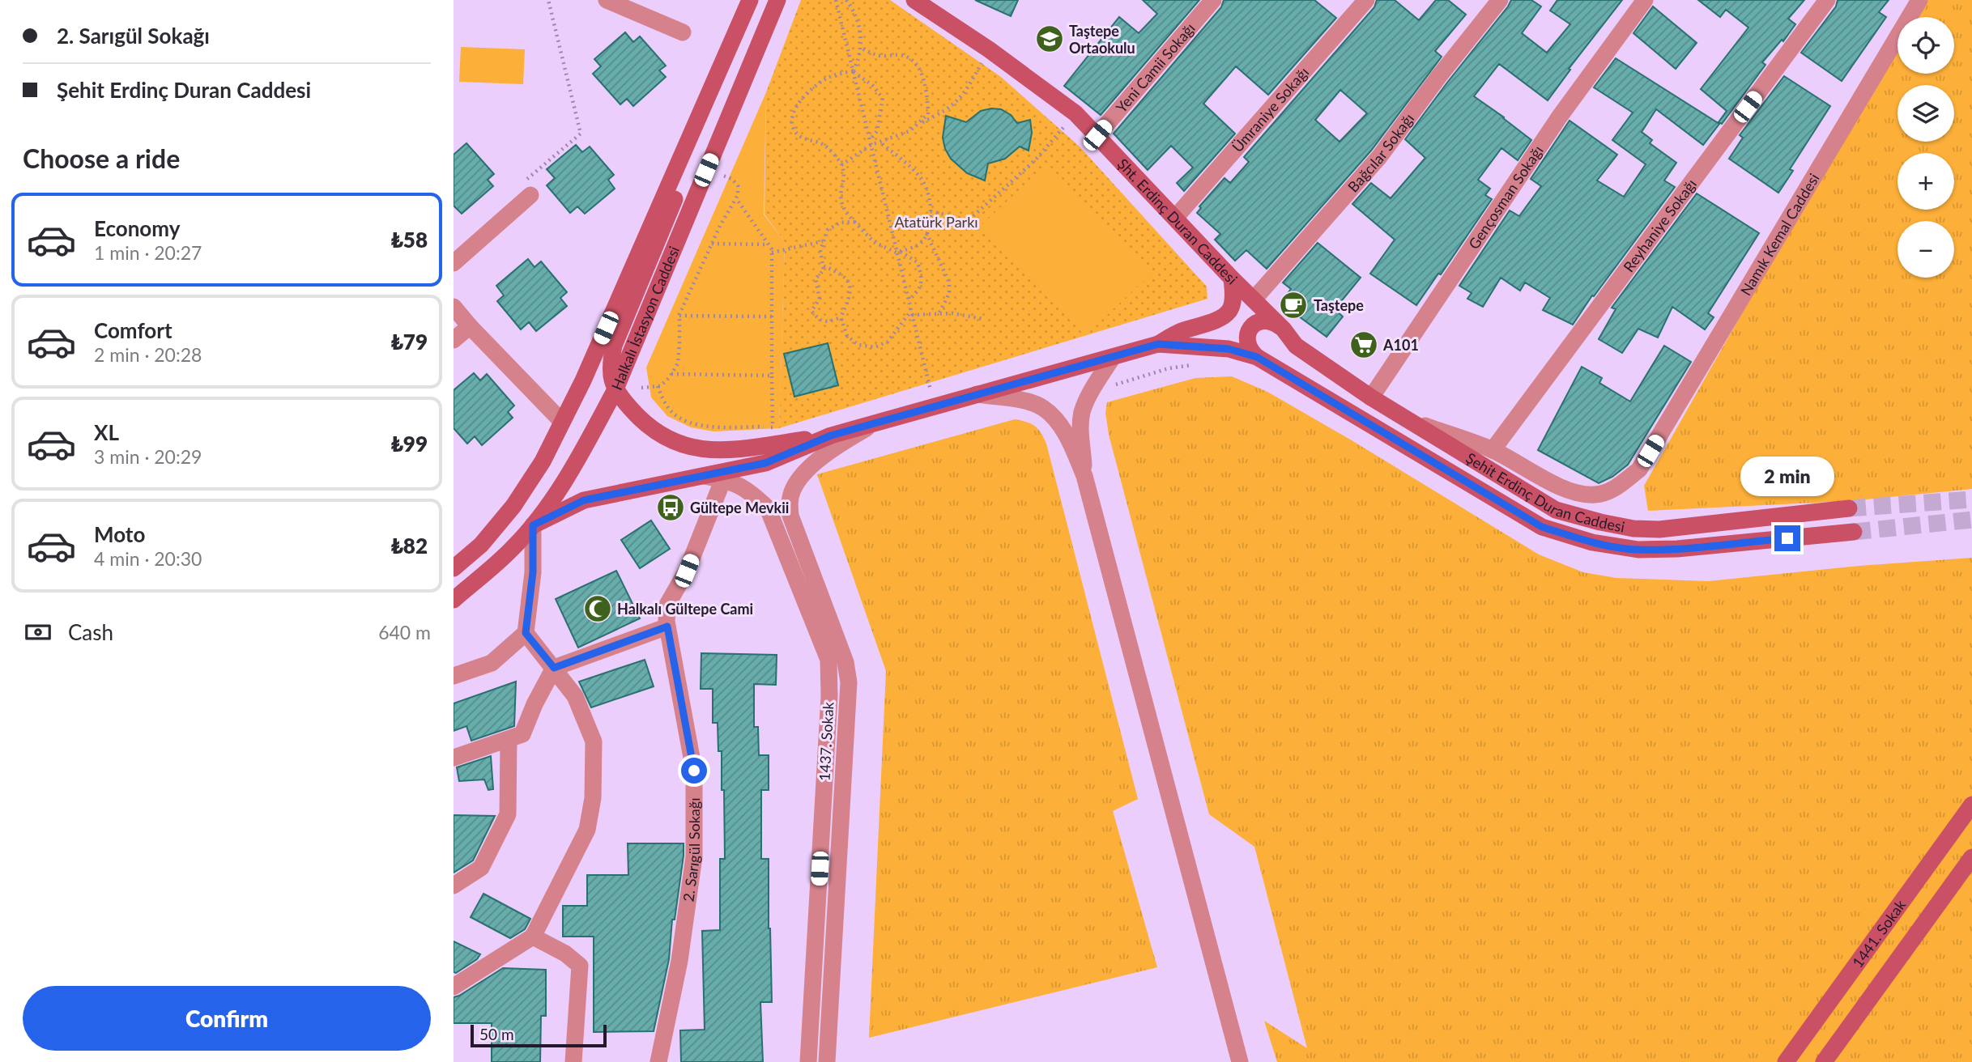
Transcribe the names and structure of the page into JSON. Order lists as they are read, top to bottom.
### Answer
{
  "streets": {
    "main road": [
      "Şht. Erdinç Duran Caddesi",
      "Halkalı İstasyon Caddesi",
      "Şehit Erdinç Duran Caddesi",
      "1441. Sokak"
    ],
    "street": [
      "Yeni Camii Sokağı",
      "Ümraniye Sokağı",
      "Bağcılar Sokağı",
      "Gençosman Sokağı",
      "Reyhaniye Sokağı",
      "Namık Kemal Caddesi",
      "1437. Sokak",
      "2. Sarıgül Sokağı"
    ]
  },
  "crossings": [
    ["Yeni Camii Sokağı", "Şht. Erdinç Duran Caddesi"],
    ["Ümraniye Sokağı", "Şht. Erdinç Duran Caddesi"],
    ["Bağcılar Sokağı", "Şht. Erdinç Duran Caddesi"],
    ["Gençosman Sokağı", "Şehit Erdinç Duran Caddesi"],
    ["Şht. Erdinç Duran Caddesi", "Şehit Erdinç Duran Caddesi"],
    ["Reyhaniye Sokağı", "Namık Kemal Caddesi"],
    ["Halkalı İstasyon Caddesi", "Şehit Erdinç Duran Caddesi"],
    ["Şehit Erdinç Duran Caddesi", "1437. Sokak"],
    ["1437. Sokak", "2. Sarıgül Sokağı"]
  ],
  "parks": ["Atatürk Parkı"],
  "places": {
    "school or university": ["Taştepe Ortaokulu"],
    "cafe": ["Taştepe"],
    "supermarket": ["A101"],
    "bus stop": ["Gültepe Mevkii"],
    "mosque": ["Halkalı Gültepe Cami"]
  },
  "scale_bar": "50 m",
  "page": {
    "banner": ["2. Sarıgül Sokağı", "Şehit Erdinç Duran Caddesi"],
    "map_buttons": ["+", "−"],
    "heading": "Choose a ride",
    "list": [
      {
        "name": "Economy",
        "note": "1 min · 20:27",
        "value": "₺58"
      },
      {
        "name": "Comfort",
        "note": "2 min · 20:28",
        "value": "₺79"
      },
      {
        "name": "XL",
        "note": "3 min · 20:29",
        "value": "₺99"
      },
      {
        "name": "Moto",
        "note": "4 min · 20:30",
        "value": "₺82"
      }
    ],
    "bubble": "2 min",
    "pay": ["Cash", "640 m"],
    "buttons": "Confirm",
    "scale": "50 m"
  }
}
